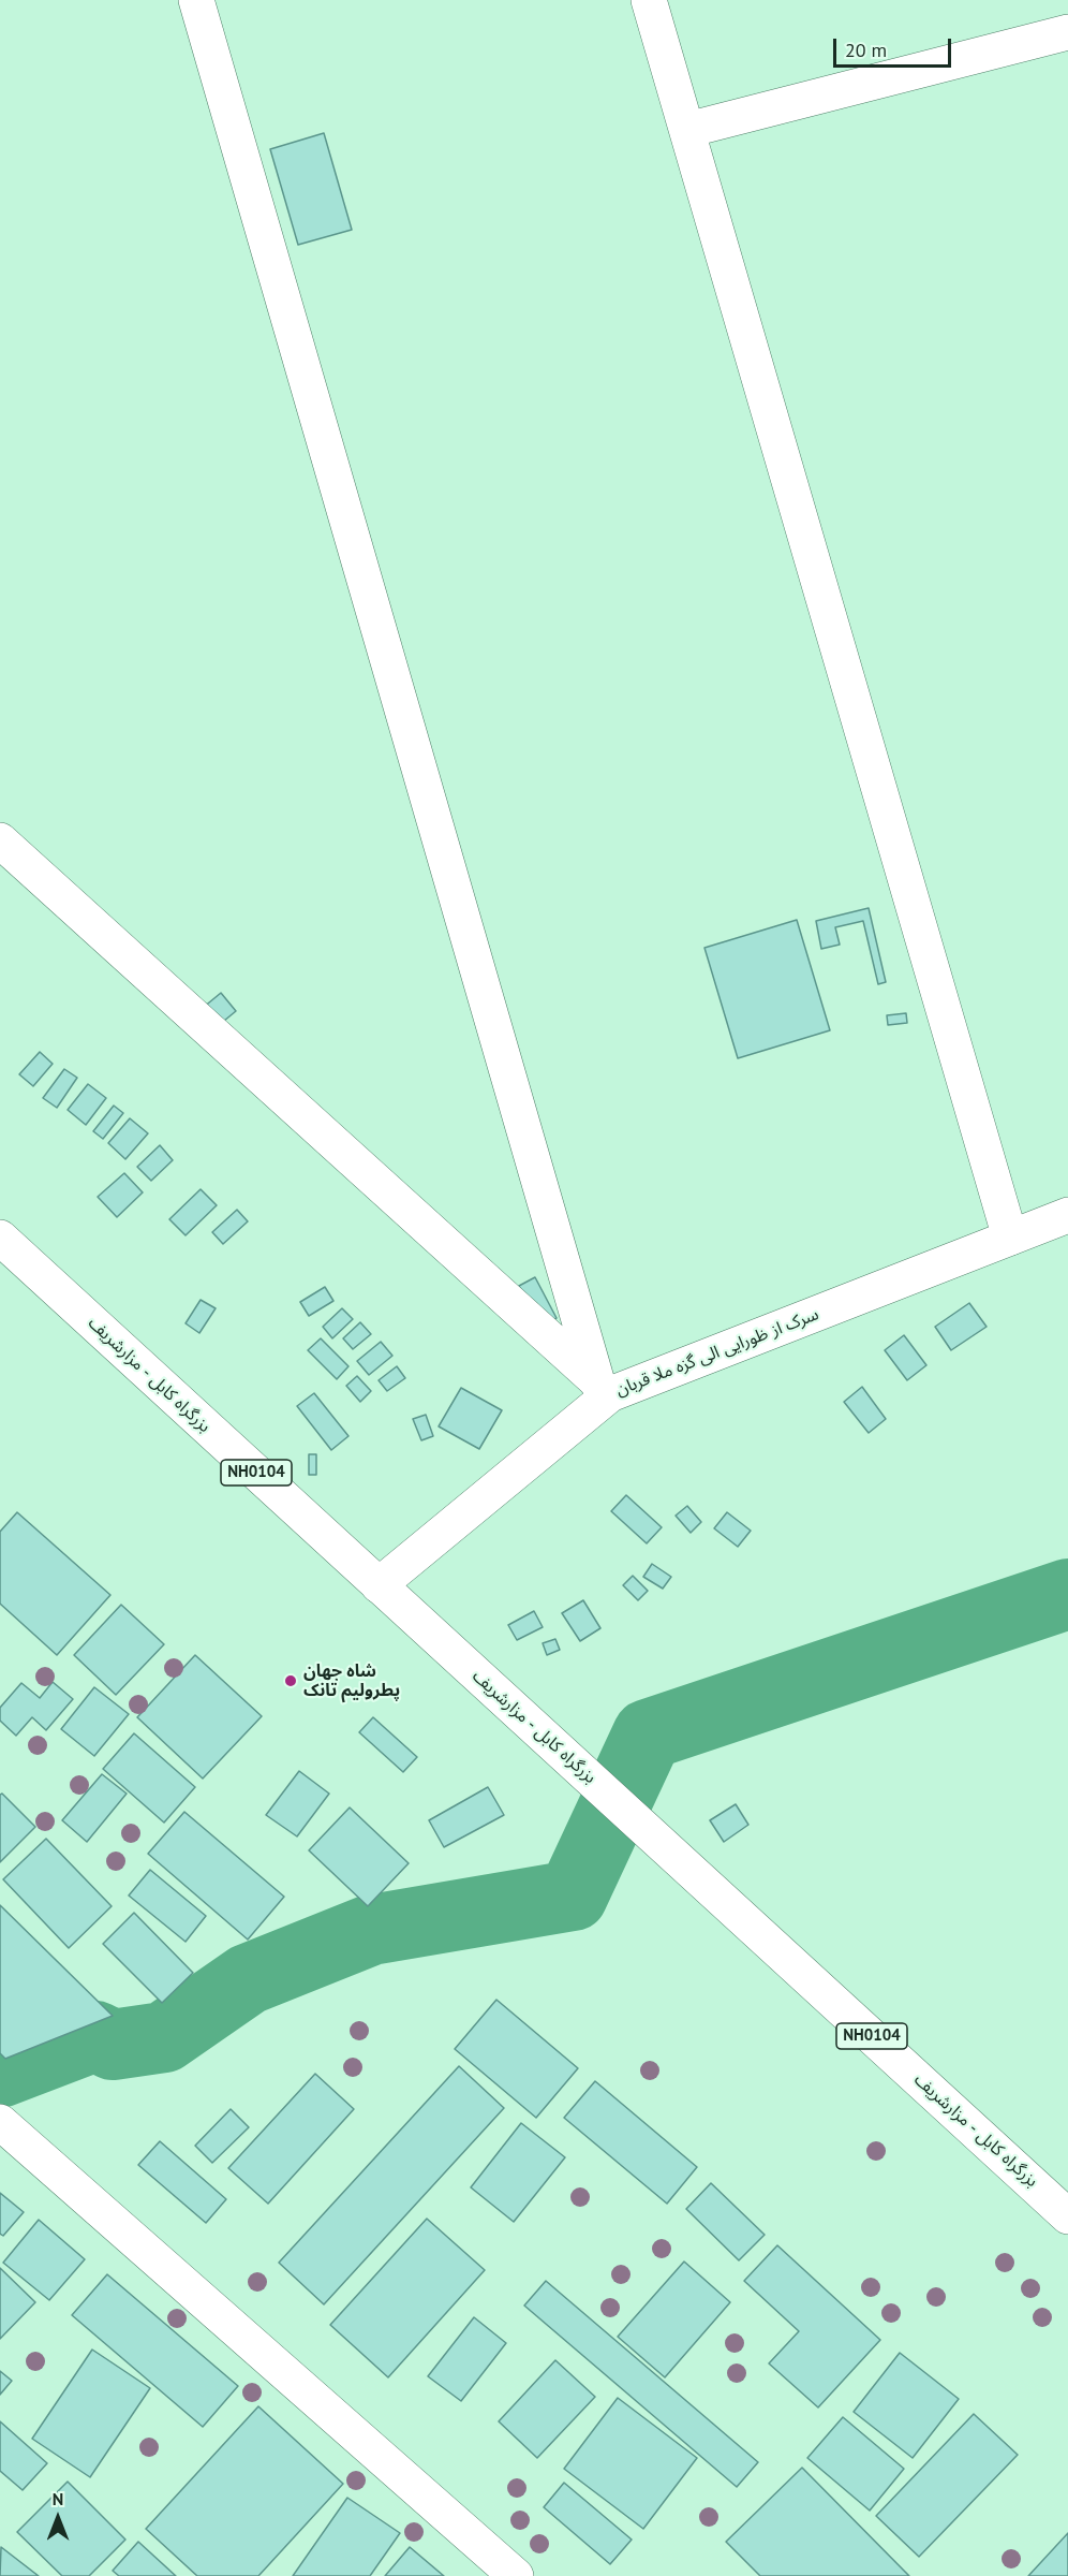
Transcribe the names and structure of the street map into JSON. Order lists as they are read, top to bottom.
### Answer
{
  "streets": {
    "main road": ["سرک از ظورایی الی گزه ملا قربان", "بزرگراه کابل - مزارشریف", "NH0104"]
  },
  "crossings": [
    ["سرک از ظورایی الی گزه ملا قربان", "بزرگراه کابل - مزارشریف"]
  ],
  "places": ["شاه جهان پطرولیم تانک"],
  "scale_bar": "20 m",
  "north": "top"
}
